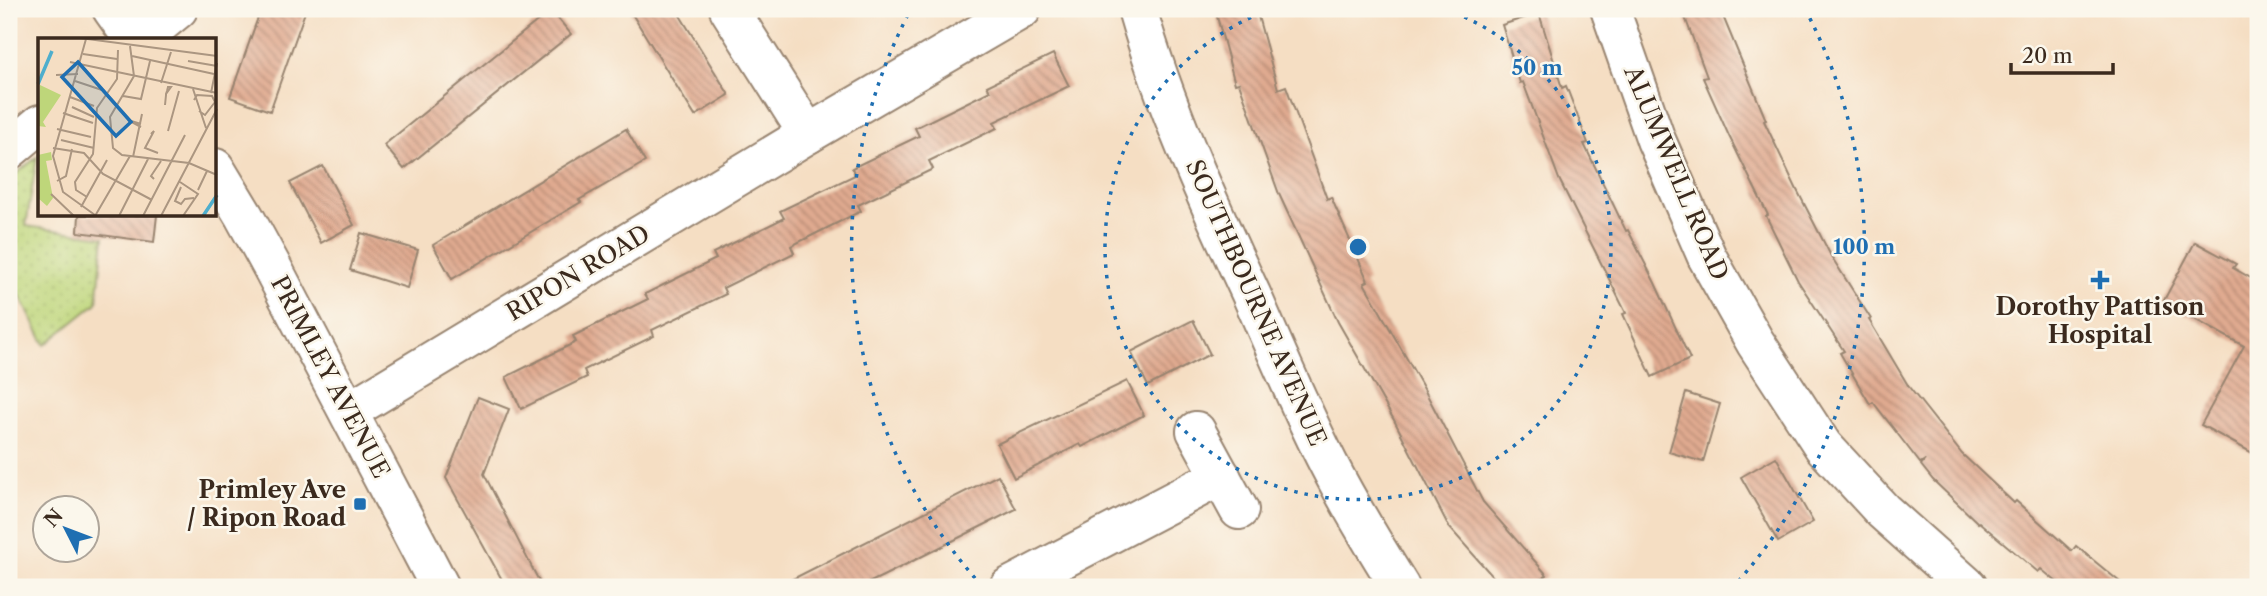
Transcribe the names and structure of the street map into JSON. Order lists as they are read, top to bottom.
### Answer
{
  "streets": {
    "street": [
      "ALUMWELL ROAD",
      "RIPON ROAD",
      "SOUTHBOURNE AVENUE",
      "PRIMLEY AVENUE"
    ]
  },
  "crossings": [
    ["RIPON ROAD", "PRIMLEY AVENUE"]
  ],
  "places": {
    "health": ["Dorothy Pattison Hospital"],
    "transit": ["Primley Ave / Ripon Road"]
  },
  "scale_bar": "20 m",
  "north": "top left",
  "rings": ["50 m", "100 m"]
}
